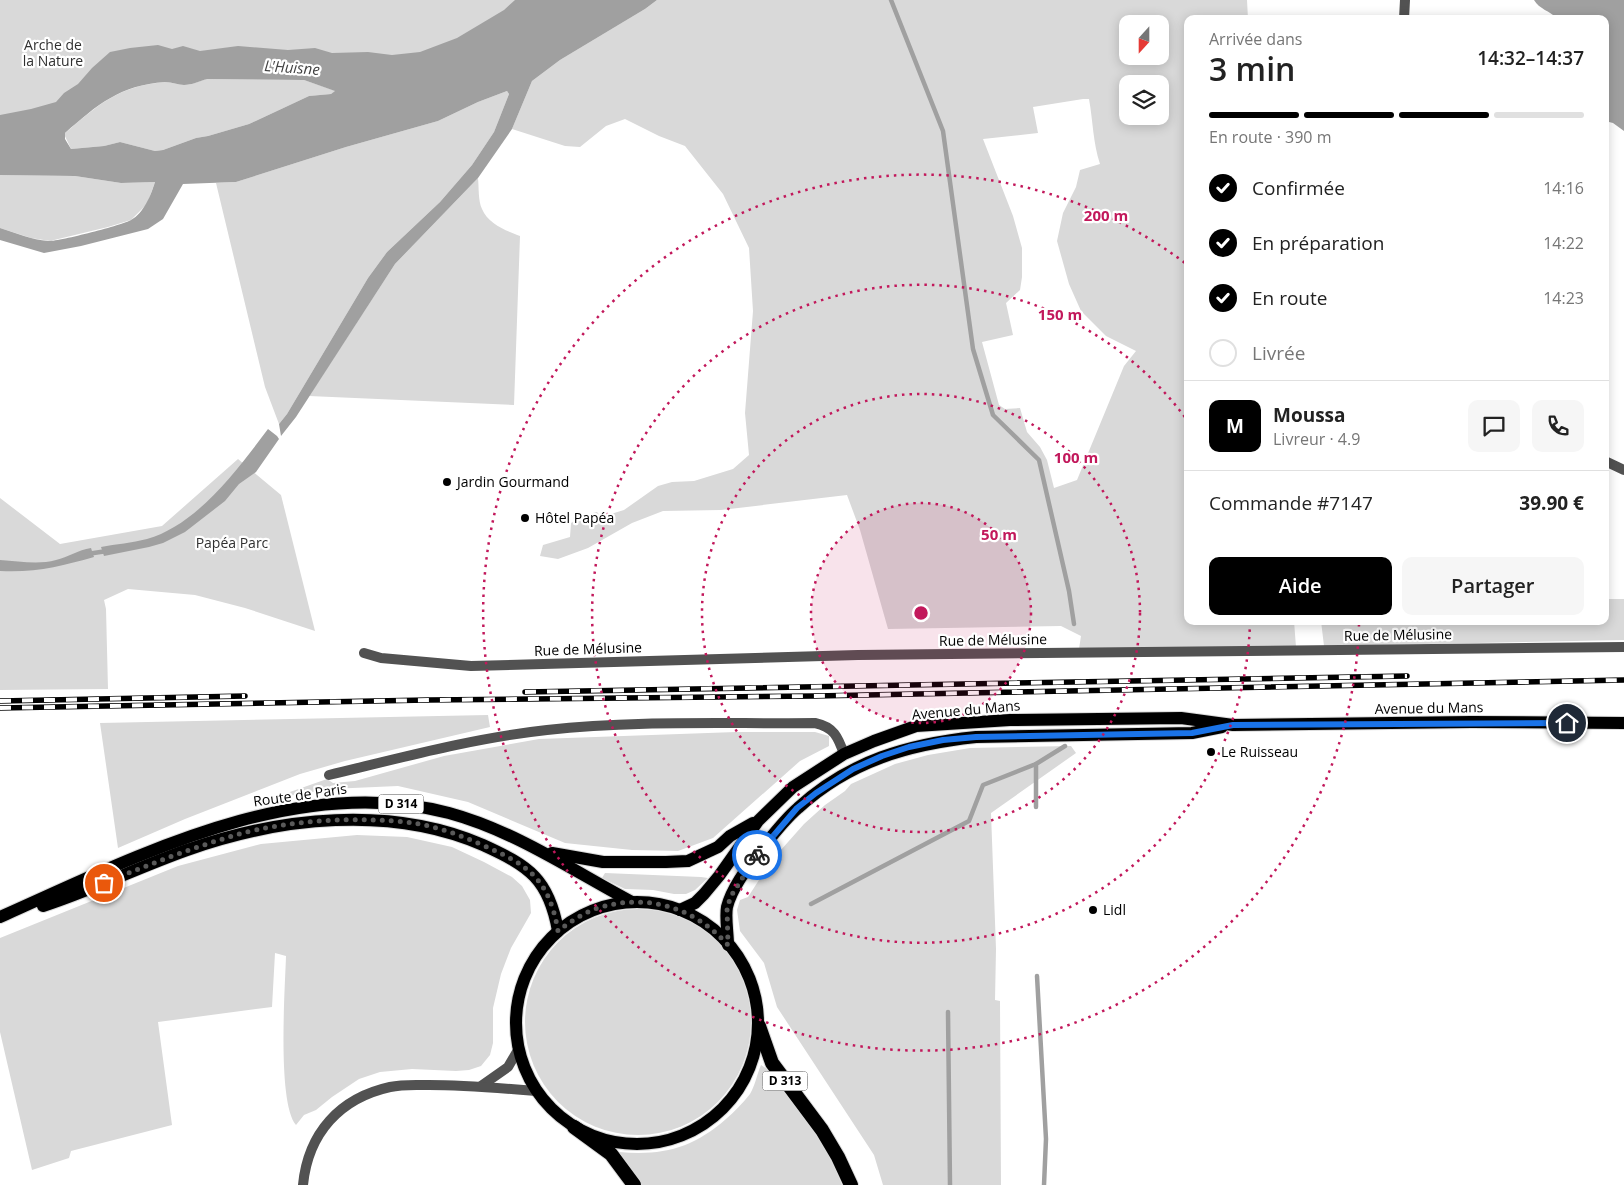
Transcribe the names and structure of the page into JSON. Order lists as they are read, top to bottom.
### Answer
{
  "streets": {
    "highway": ["D 313"],
    "main road": ["Avenue du Mans", "Route de Paris", "D 314"],
    "street": ["Rue de Mélusine"]
  },
  "water": ["L'Huisne"],
  "parks": ["Arche de la Nature", "Papéa Parc"],
  "places": [
    "Jardin Gourmand",
    "Hôtel Papéa",
    "Le Ruisseau",
    "Lidl"
  ],
  "north": "bottom",
  "page": {
    "heading": ["3 min", "Arrivée dans", "14:32–14:37"],
    "panel": [
      "Moussa",
      "Livreur · 4.9",
      "Commande #7147",
      "39.90 €"
    ],
    "bar": "En route · 390 m",
    "list": [
      ["Confirmée", "14:16"],
      ["En préparation", "14:22"],
      ["En route", "14:23"],
      "Livrée"
    ],
    "round": "M",
    "buttons": ["Aide", "Partager"]
  },
  "rings": [
    "200 m",
    "150 m",
    "100 m",
    "50 m"
  ]
}
